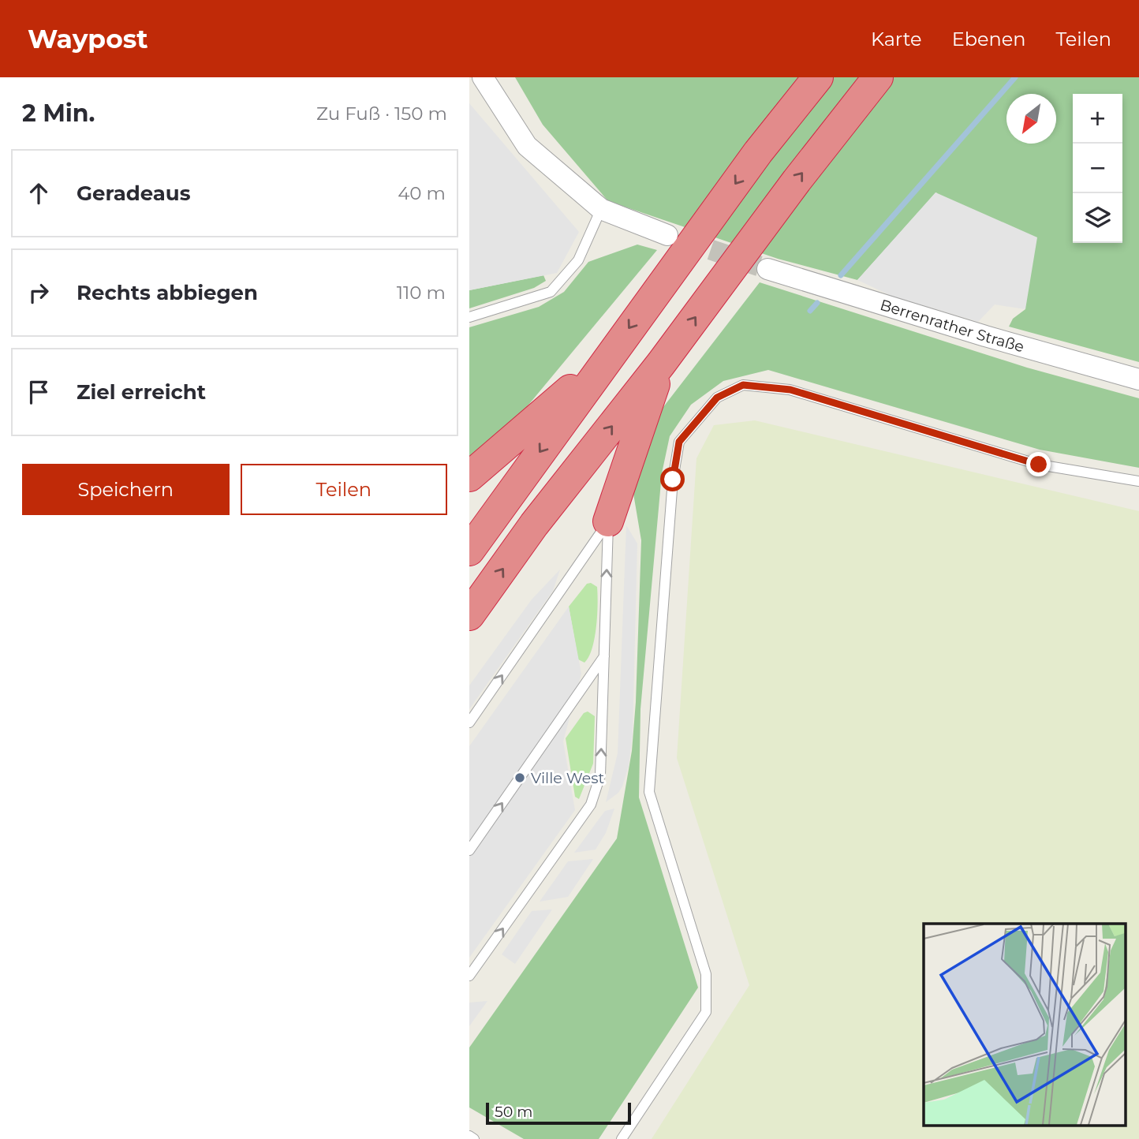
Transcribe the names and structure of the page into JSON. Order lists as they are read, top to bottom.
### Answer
{
  "streets": {
    "street": ["Berrenrather Straße"]
  },
  "places": ["Ville West"],
  "scale_bar": "50 m",
  "north": "bottom left",
  "page": {
    "header": "Waypost",
    "nav": ["Karte", "Ebenen", "Teilen"],
    "heading": ["2 Min.", "Zu Fuß · 150 m"],
    "map_buttons": ["+", "−"],
    "list": [
      ["Geradeaus", "40 m"],
      ["Rechts abbiegen", "110 m"],
      "Ziel erreicht"
    ],
    "buttons": ["Speichern", "Teilen"],
    "scale": "50 m"
  }
}
